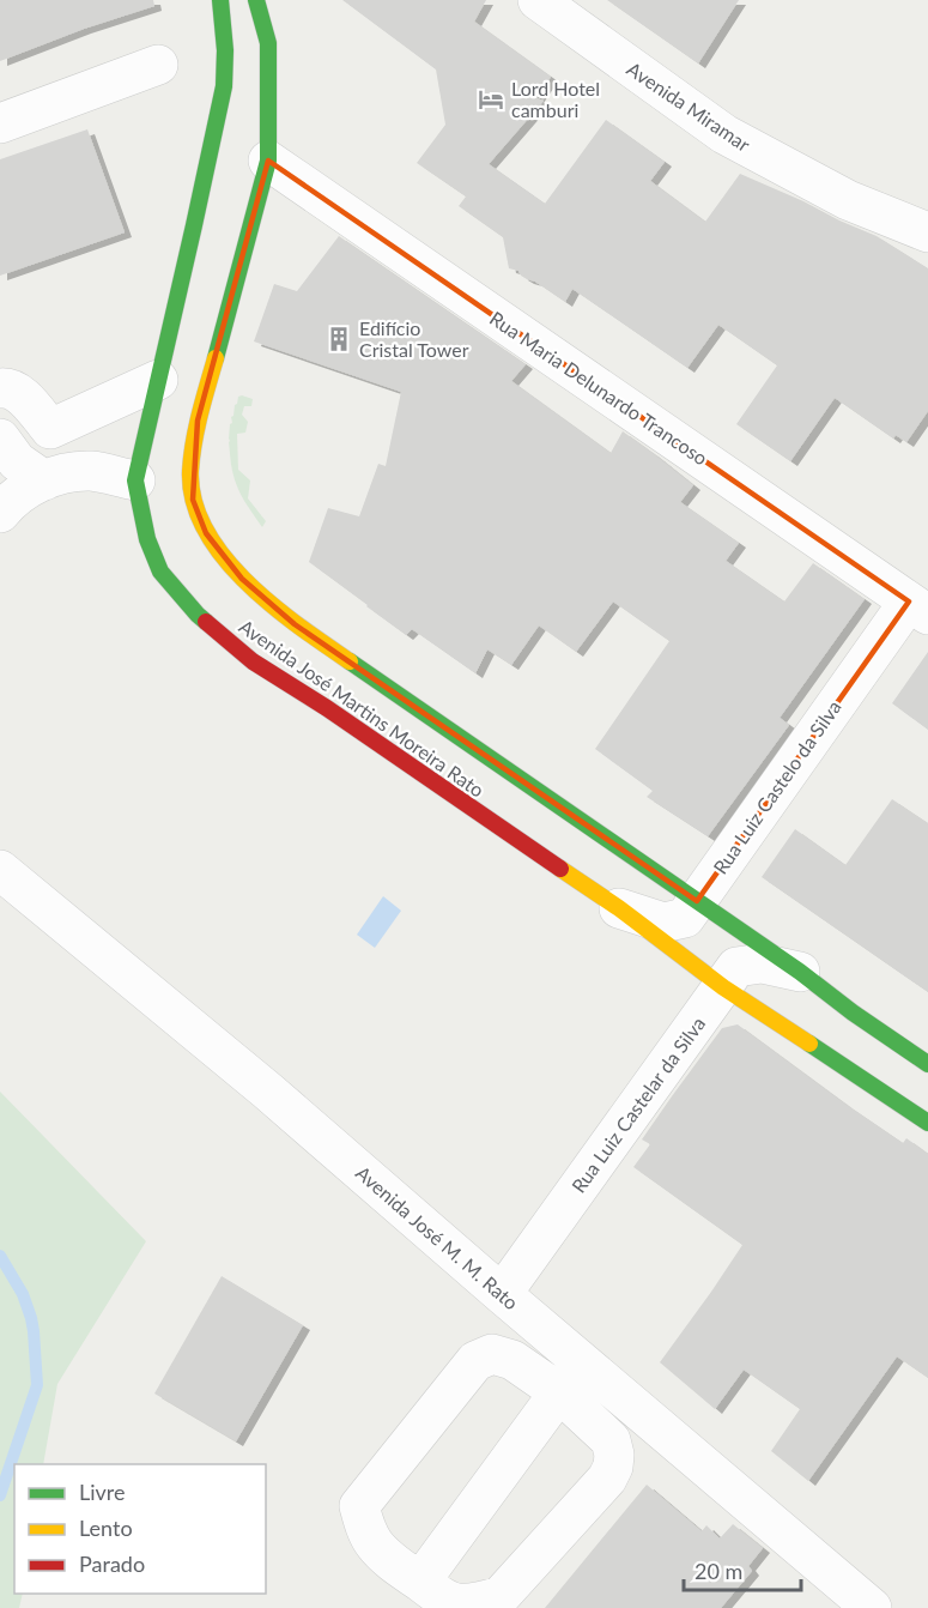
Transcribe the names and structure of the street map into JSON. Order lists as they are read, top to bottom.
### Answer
{
  "streets": {
    "street": [
      "Avenida Miramar",
      "Rua Maria Delunardo Trancoso",
      "Avenida José Martins Moreira Rato",
      "Rua Luiz Castelo da Silva",
      "Rua Luiz Castelar da Silva",
      "Avenida José M. M. Rato"
    ]
  },
  "crossings": [
    ["Rua Maria Delunardo Trancoso", "Avenida José Martins Moreira Rato"],
    ["Rua Maria Delunardo Trancoso", "Rua Luiz Castelo da Silva"],
    ["Avenida José Martins Moreira Rato", "Rua Luiz Castelo da Silva"],
    ["Avenida José Martins Moreira Rato", "Rua Luiz Castelar da Silva"],
    ["Rua Luiz Castelar da Silva", "Avenida José M. M. Rato"]
  ],
  "places": {
    "hotel": ["Lord Hotel camburi"],
    "building": ["Edifício Cristal Tower"]
  },
  "legend": ["Livre", "Lento", "Parado"],
  "scale_bar": "20 m"
}
